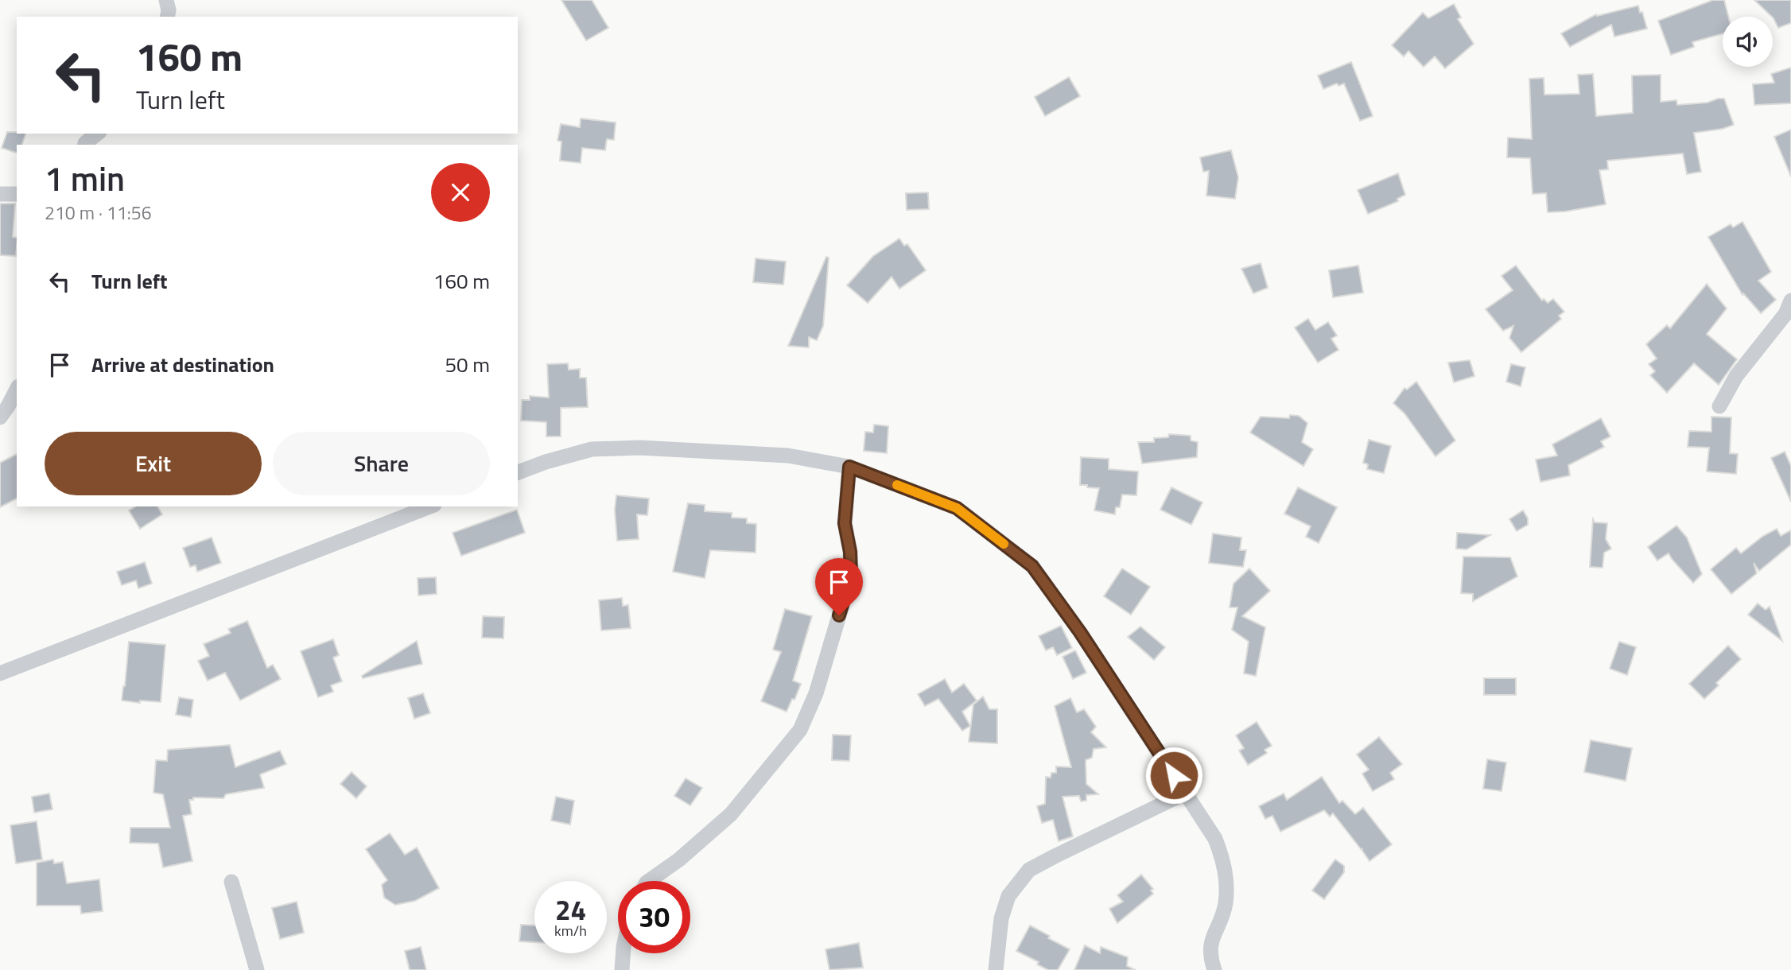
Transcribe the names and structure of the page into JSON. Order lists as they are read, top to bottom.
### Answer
{
  "page": {
    "turn": ["160 m", "Turn left"],
    "heading": ["1 min", "210 m · 11:56"],
    "list": [
      {
        "name": "Turn left",
        "value": "160 m"
      },
      {
        "name": "Arrive at destination",
        "value": "50 m"
      }
    ],
    "buttons": ["Exit", "Share"],
    "speed": "24 km/h",
    "limit": "30"
  }
}
